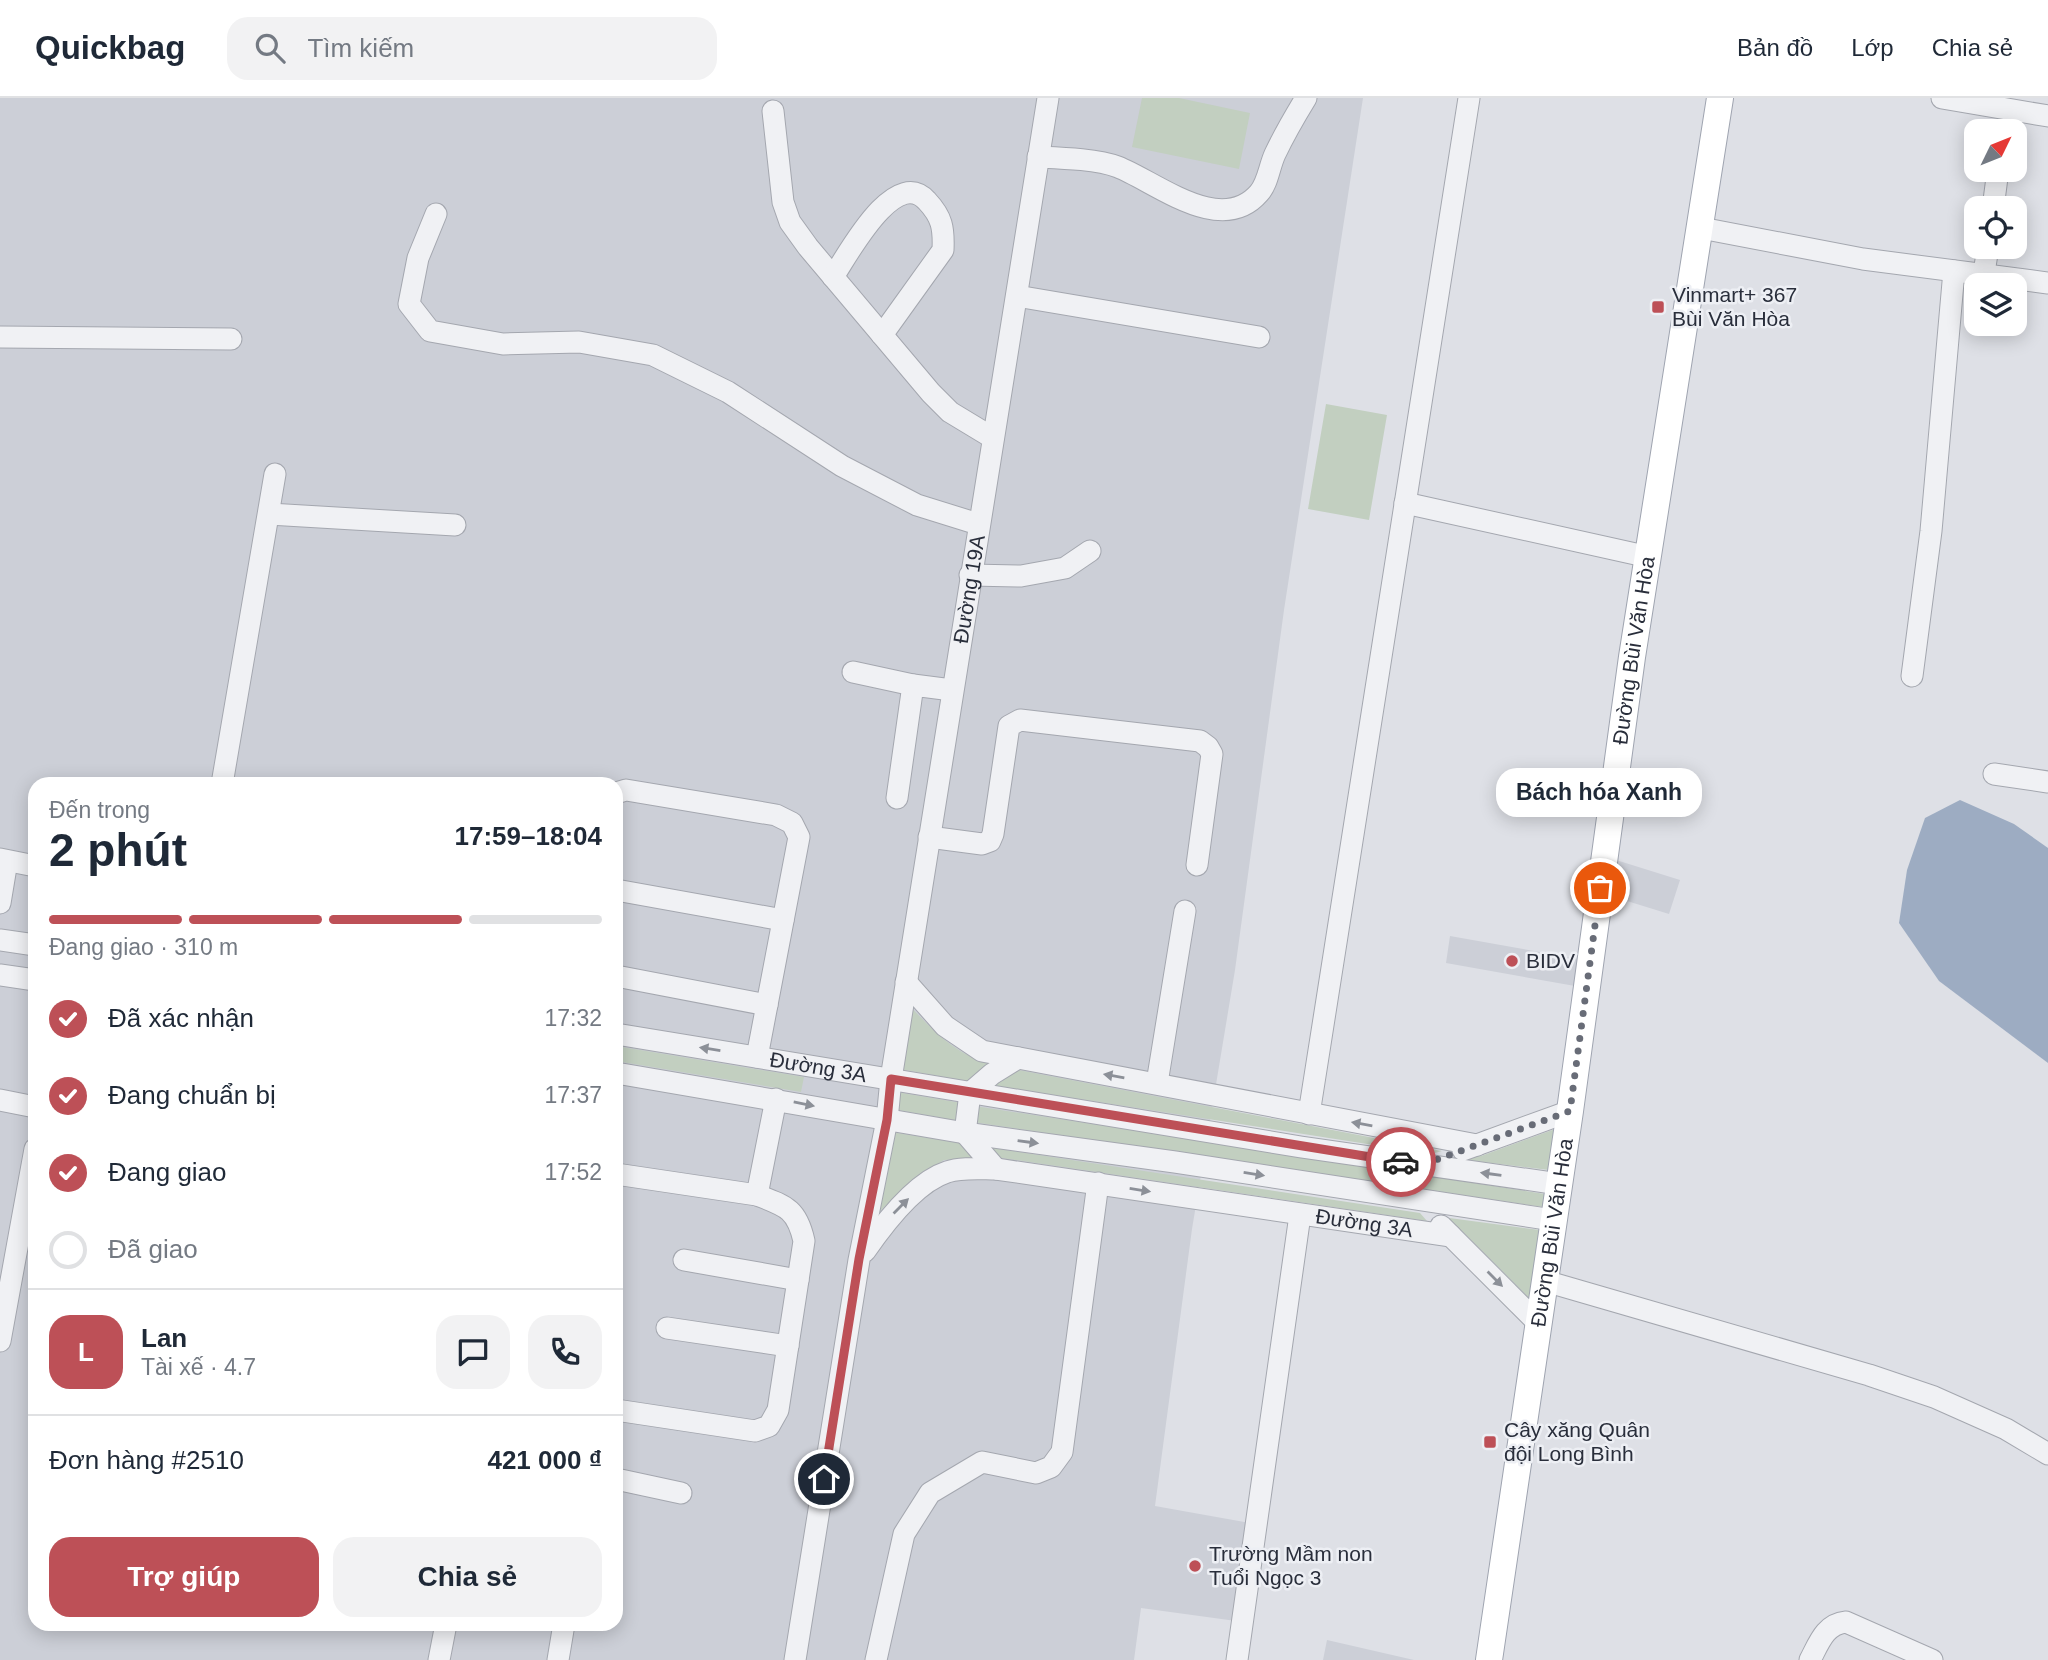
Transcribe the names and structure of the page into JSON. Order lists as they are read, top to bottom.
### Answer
{
  "streets": {
    "main road": ["Đường Bùi Văn Hòa"],
    "street": ["Đường 19A", "Đường 3A"]
  },
  "crossings": [
    ["Đường 19A", "Đường 3A"],
    ["Đường Bùi Văn Hòa", "Đường 3A"]
  ],
  "places": {
    "transit": ["Vinmart+ 367 Bùi Văn Hòa", "Cây xăng Quân đội Long Bình"],
    "other": ["Bách hóa Xanh", "BIDV", "Trường Mầm non Tuổi Ngọc 3"]
  },
  "north": "top right",
  "page": {
    "header": "Quickbag",
    "search": "Tìm kiếm",
    "nav": ["Bản đồ", "Lớp", "Chia sẻ"],
    "bubble": "Bách hóa Xanh",
    "heading": ["2 phút", "Đến trong", "17:59–18:04"],
    "panel": [
      "Lan",
      "Tài xế · 4.7",
      "Đơn hàng #2510",
      "421 000 ₫"
    ],
    "bar": "Đang giao · 310 m",
    "list": [
      ["Đã xác nhận", "17:32"],
      ["Đang chuẩn bị", "17:37"],
      ["Đang giao", "17:52"],
      "Đã giao"
    ],
    "round": "L",
    "buttons": ["Trợ giúp", "Chia sẻ"]
  }
}
